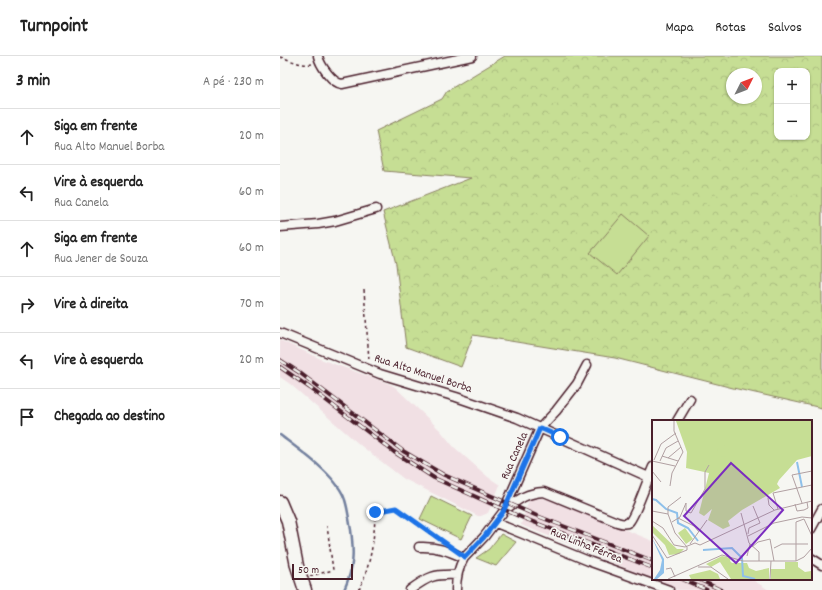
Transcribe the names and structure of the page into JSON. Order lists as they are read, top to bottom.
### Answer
{
  "streets": {
    "street": ["Rua Alto Manuel Borba", "Rua Canela", "Rua Linha Férrea"]
  },
  "crossings": [
    ["Rua Alto Manuel Borba", "Rua Canela"]
  ],
  "scale_bar": "50 m",
  "north": "top right",
  "page": {
    "header": "Turnpoint",
    "nav": ["Mapa", "Rotas", "Salvos"],
    "heading": ["3 min", "A pé · 230 m"],
    "map_buttons": ["+", "−"],
    "list": [
      ["Siga em frente", "Rua Alto Manuel Borba", "20 m"],
      ["Vire à esquerda", "Rua Canela", "60 m"],
      ["Siga em frente", "Rua Jener de Souza", "60 m"],
      ["Vire à direita", "70 m"],
      ["Vire à esquerda", "20 m"],
      "Chegada ao destino"
    ],
    "scale": "50 m"
  }
}
